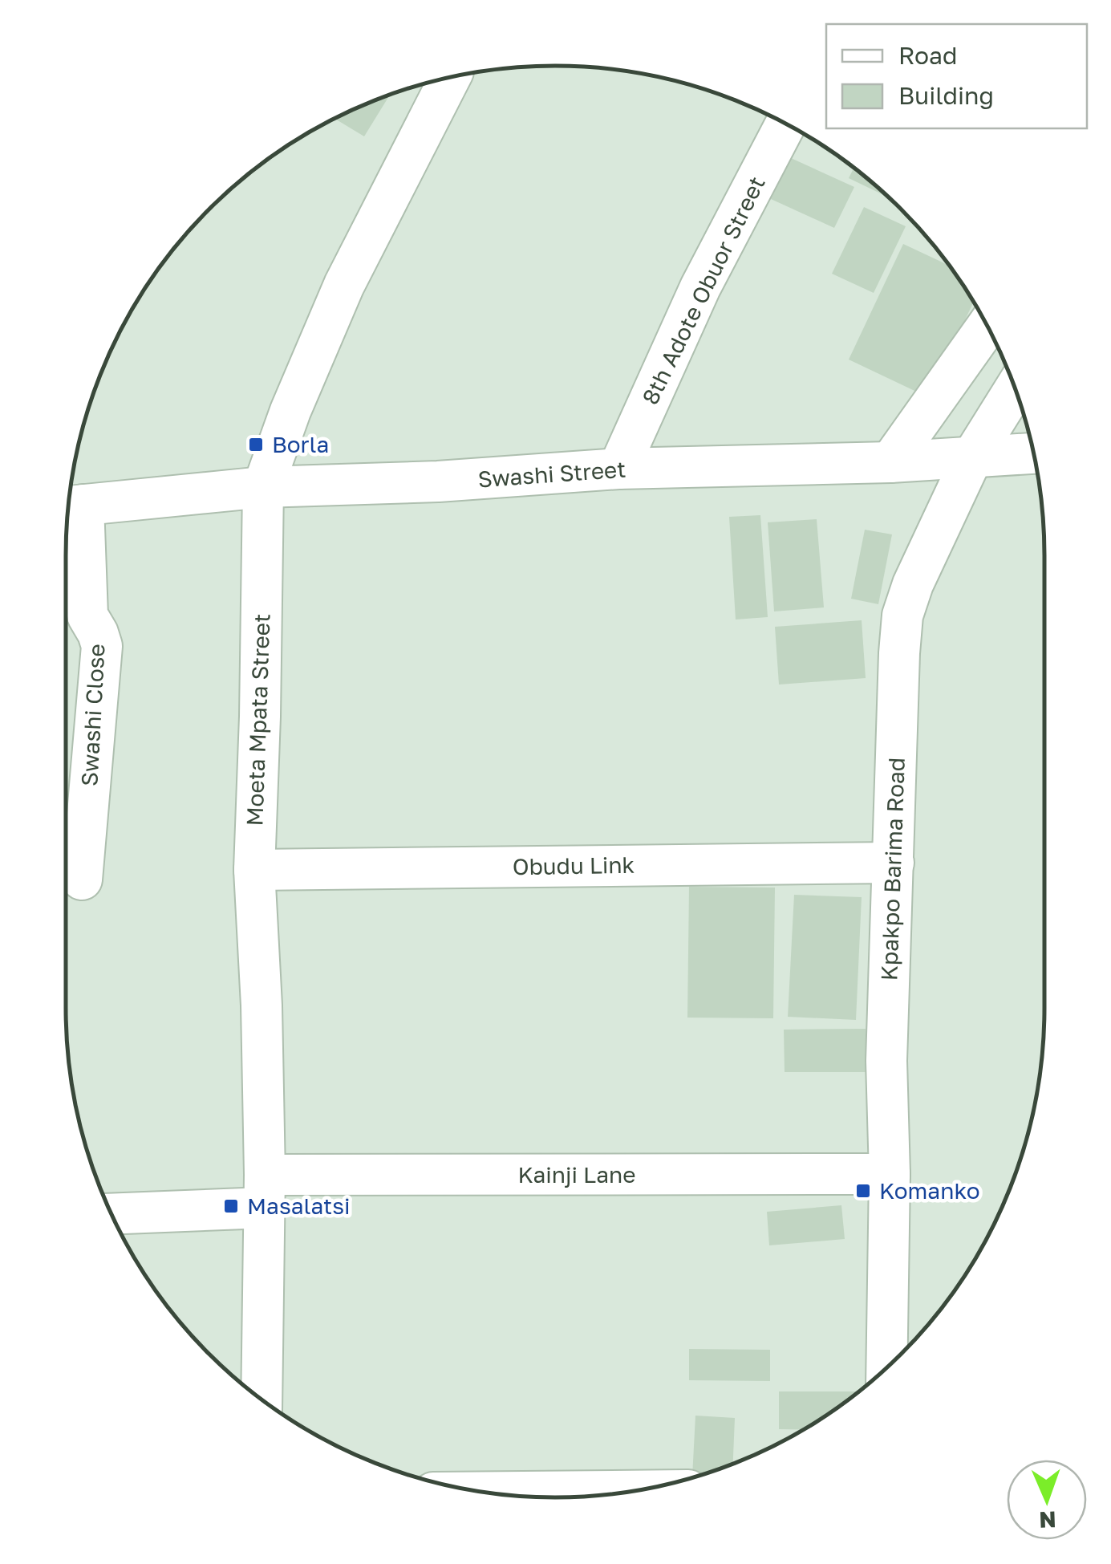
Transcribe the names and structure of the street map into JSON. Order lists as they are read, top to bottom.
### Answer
{
  "streets": {
    "street": [
      "8th Adote Obuor Street",
      "Swashi Street",
      "Swashi Close",
      "Moeta Mpata Street",
      "Obudu Link",
      "Kpakpo Barima Road",
      "Kainji Lane"
    ]
  },
  "crossings": [
    ["8th Adote Obuor Street", "Swashi Street"],
    ["Swashi Street", "Swashi Close"],
    ["Swashi Street", "Moeta Mpata Street"],
    ["Swashi Street", "Kpakpo Barima Road"],
    ["Moeta Mpata Street", "Obudu Link"],
    ["Moeta Mpata Street", "Kainji Lane"],
    ["Obudu Link", "Kpakpo Barima Road"],
    ["Kpakpo Barima Road", "Kainji Lane"]
  ],
  "places": {
    "transit": ["Borla", "Komanko", "Masalatsi"]
  },
  "legend": ["Road", "Building"],
  "north": "bottom"
}
